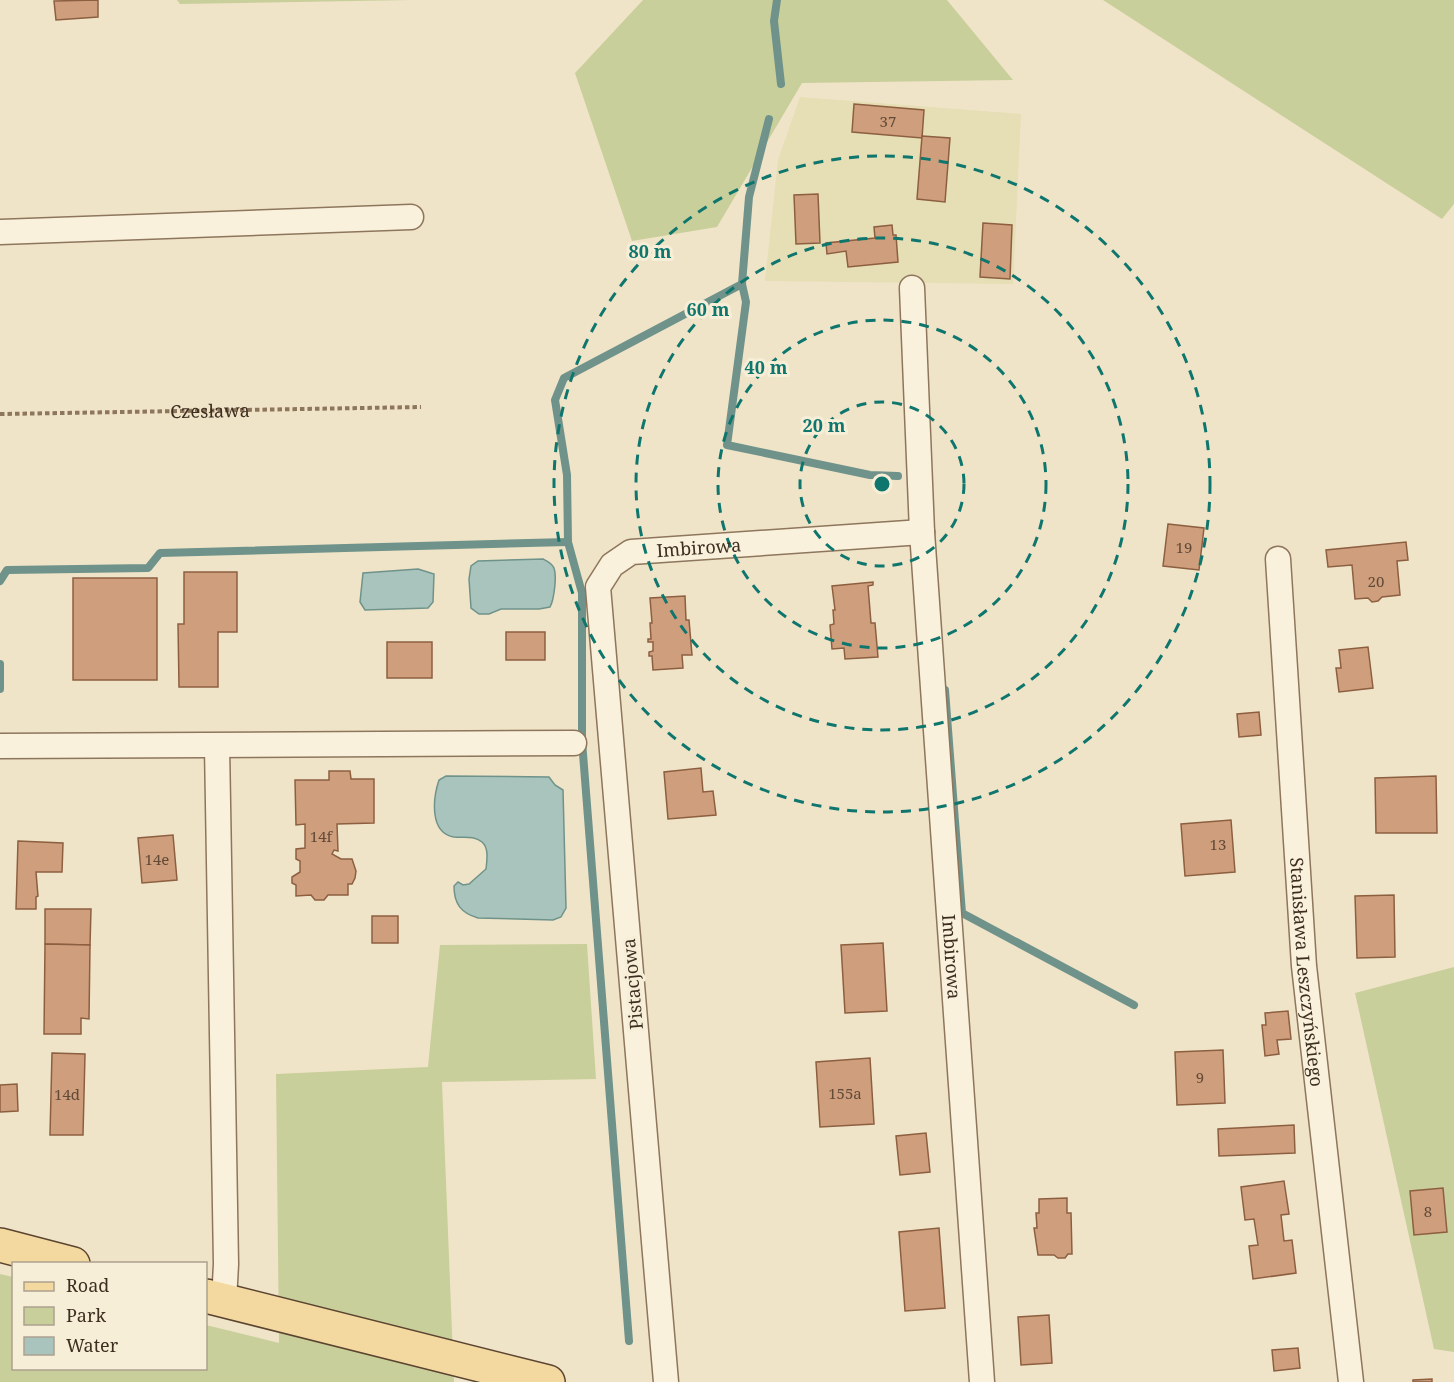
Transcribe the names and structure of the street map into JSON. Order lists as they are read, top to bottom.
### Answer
{
  "streets": {
    "street": ["Imbirowa", "Stanisława Leszczyńskiego", "Pistacjowa"],
    "path": ["Czesława"]
  },
  "crossings": [
    ["Imbirowa", "Pistacjowa"]
  ],
  "house_numbers": [
    "37",
    "19",
    "20",
    "14f",
    "13",
    "14e",
    "9",
    "155a",
    "14d",
    "8"
  ],
  "legend": ["Road", "Park", "Water"],
  "rings": [
    "80 m",
    "60 m",
    "40 m",
    "20 m"
  ]
}
